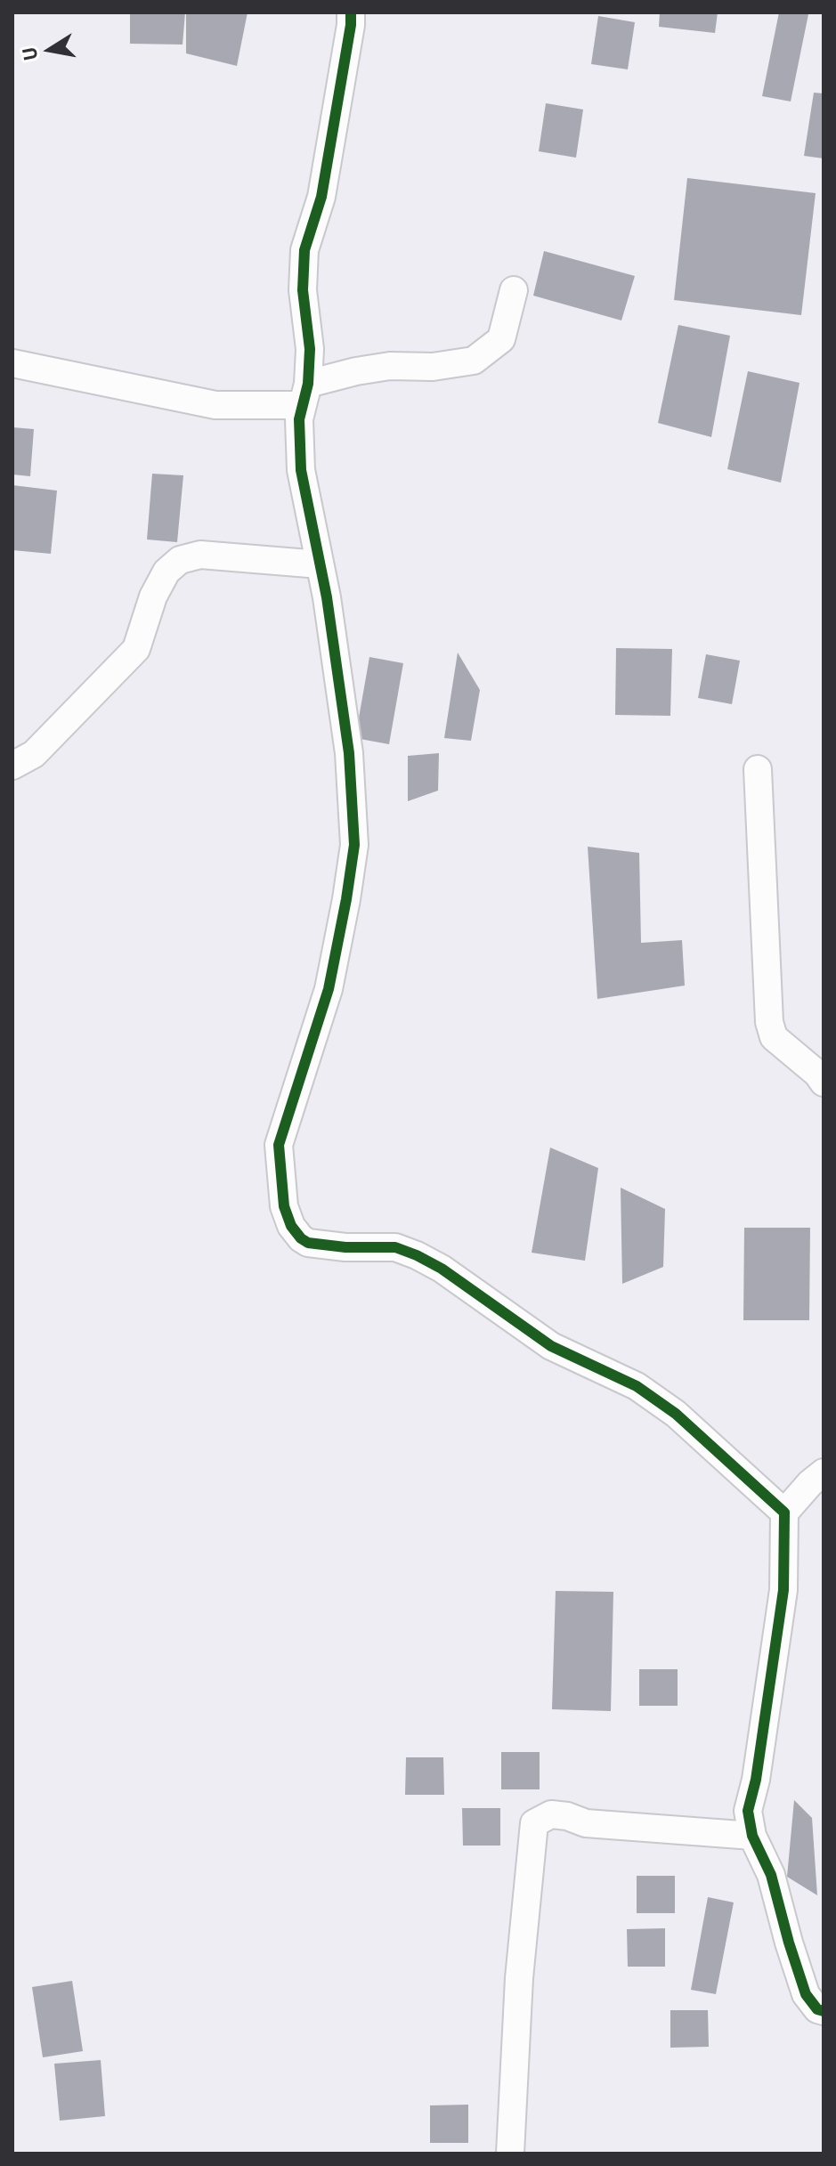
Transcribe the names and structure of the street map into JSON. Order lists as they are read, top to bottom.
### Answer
{
  "north": "left"
}
